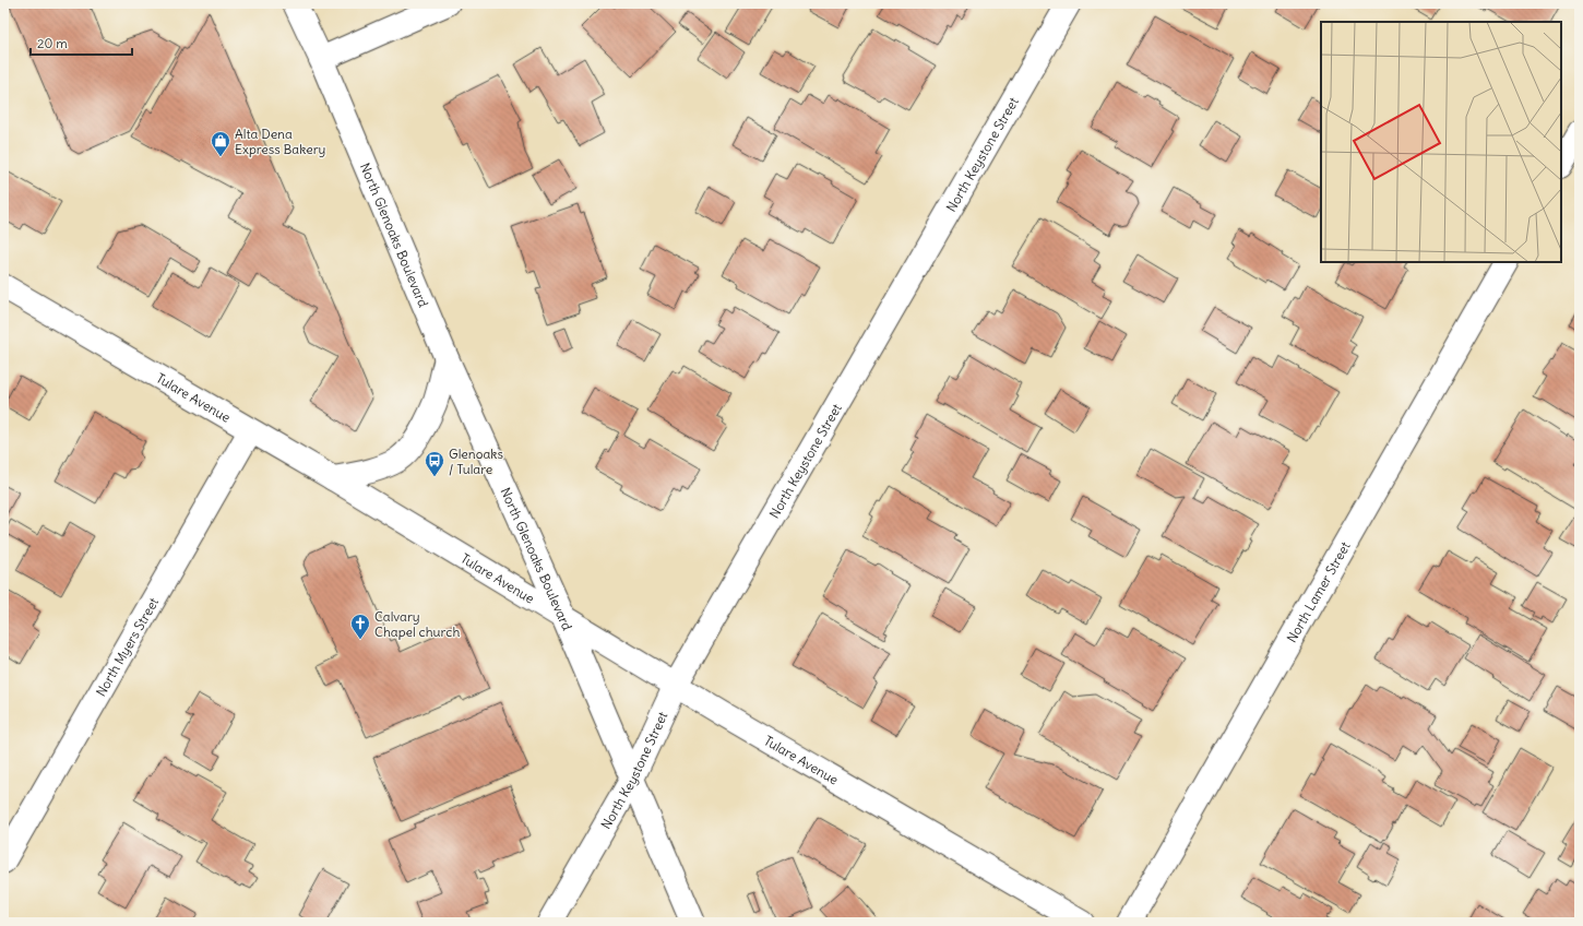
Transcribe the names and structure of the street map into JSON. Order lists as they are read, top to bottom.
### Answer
{
  "streets": {
    "street": [
      "North Keystone Street",
      "North Glenoaks Boulevard",
      "Tulare Avenue",
      "North Lamer Street",
      "North Myers Street"
    ]
  },
  "crossings": [
    ["North Keystone Street", "North Glenoaks Boulevard"],
    ["North Keystone Street", "Tulare Avenue"],
    ["North Glenoaks Boulevard", "Tulare Avenue"],
    ["Tulare Avenue", "North Myers Street"]
  ],
  "places": {
    "shop": ["Alta Dena Express Bakery"],
    "bus stop": ["Glenoaks / Tulare"],
    "church": ["Calvary Chapel church"]
  },
  "scale_bar": "20 m"
}
